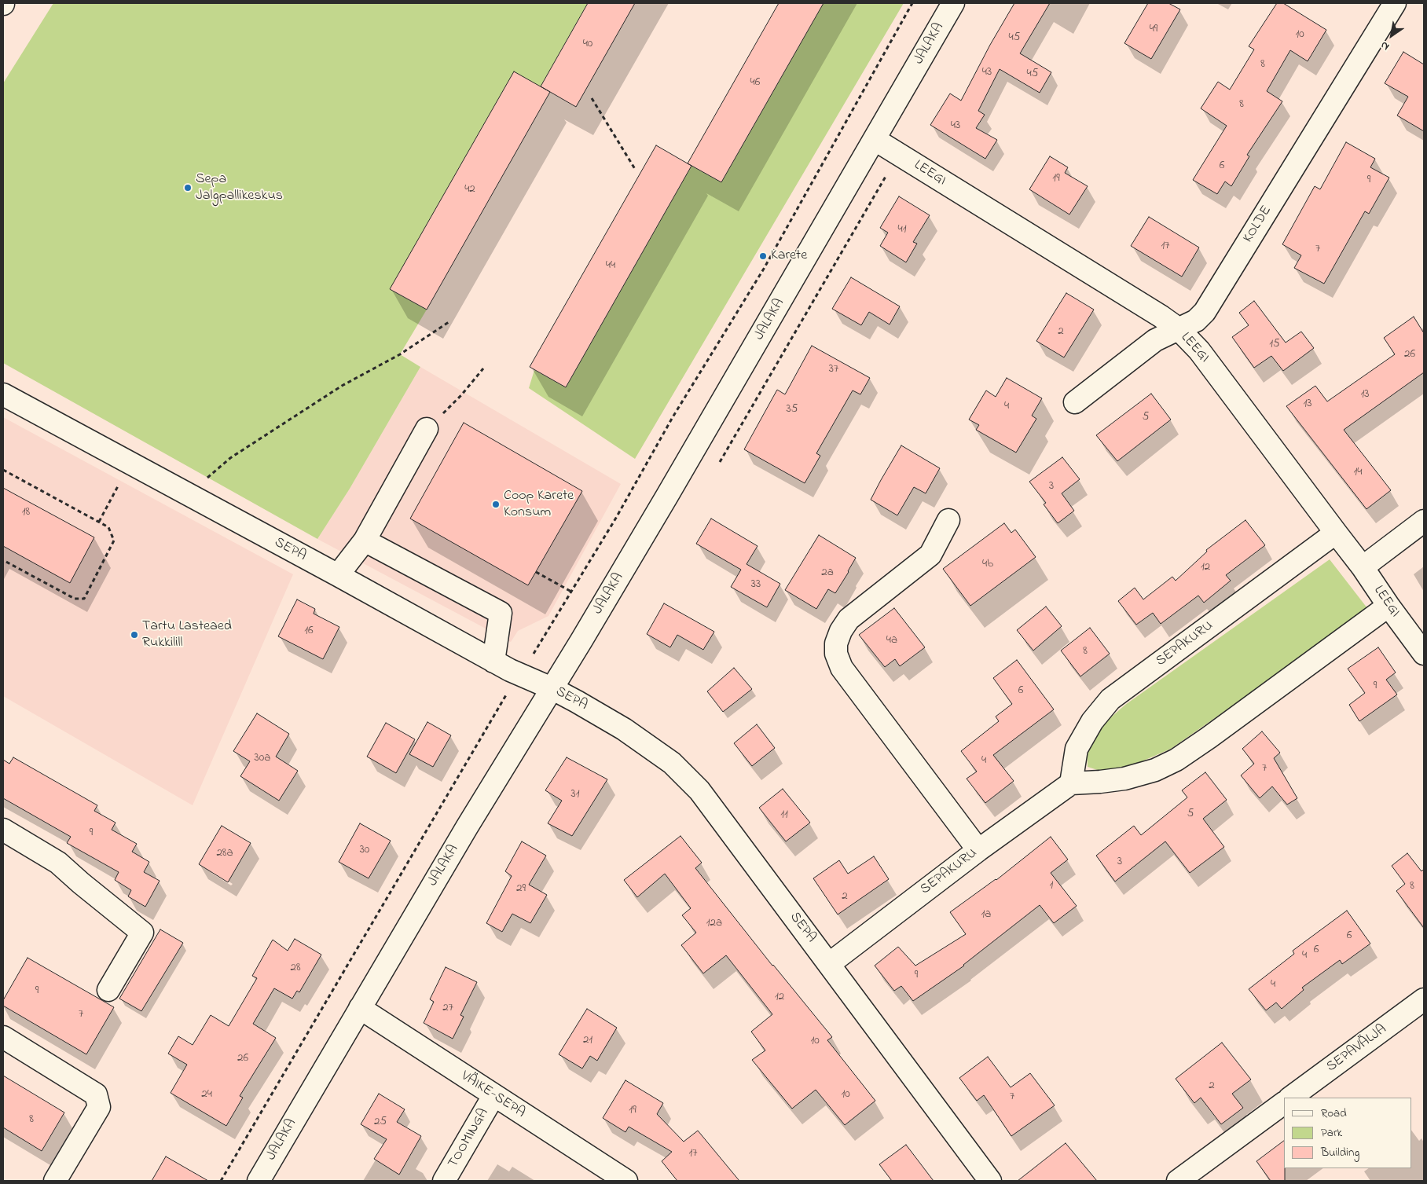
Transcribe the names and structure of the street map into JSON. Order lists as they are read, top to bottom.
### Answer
{
  "streets": {
    "street": [
      "JALAKA",
      "LEEGI",
      "KOLDE",
      "SEPA",
      "SEPAKURU",
      "SEPAVÄLJA",
      "VÄIKE-SEPA",
      "TOOMINGA"
    ]
  },
  "crossings": [
    ["JALAKA", "LEEGI"],
    ["JALAKA", "SEPA"],
    ["JALAKA", "VÄIKE-SEPA"],
    ["LEEGI", "KOLDE"],
    ["LEEGI", "SEPAKURU"],
    ["SEPA", "SEPAKURU"],
    ["VÄIKE-SEPA", "TOOMINGA"]
  ],
  "places": [
    "Sepa Jalgpallikeskus",
    "Karete",
    "Coop Karete Konsum",
    "Tartu Lasteaed Rukkilill"
  ],
  "house_numbers": [
    "49",
    "10",
    "45",
    "40",
    "8",
    "43",
    "45",
    "46",
    "8",
    "43",
    "6",
    "19",
    "9",
    "42",
    "41",
    "17",
    "7",
    "44",
    "2",
    "15",
    "26",
    "37",
    "13",
    "13",
    "4",
    "35",
    "5",
    "14",
    "3",
    "18",
    "4b",
    "12",
    "2a",
    "33",
    "16",
    "4a",
    "8",
    "9",
    "6",
    "30a",
    "4",
    "7",
    "31",
    "5",
    "11",
    "9",
    "30",
    "28a",
    "3",
    "1",
    "8",
    "29",
    "2",
    "1a",
    "12a",
    "6",
    "6",
    "4",
    "28",
    "9",
    "4",
    "9",
    "12",
    "27",
    "7",
    "21",
    "10",
    "26",
    "2",
    "24",
    "10",
    "7",
    "19",
    "8",
    "25",
    "17"
  ],
  "legend": ["Road", "Park", "Building"],
  "north": "bottom left"
}
